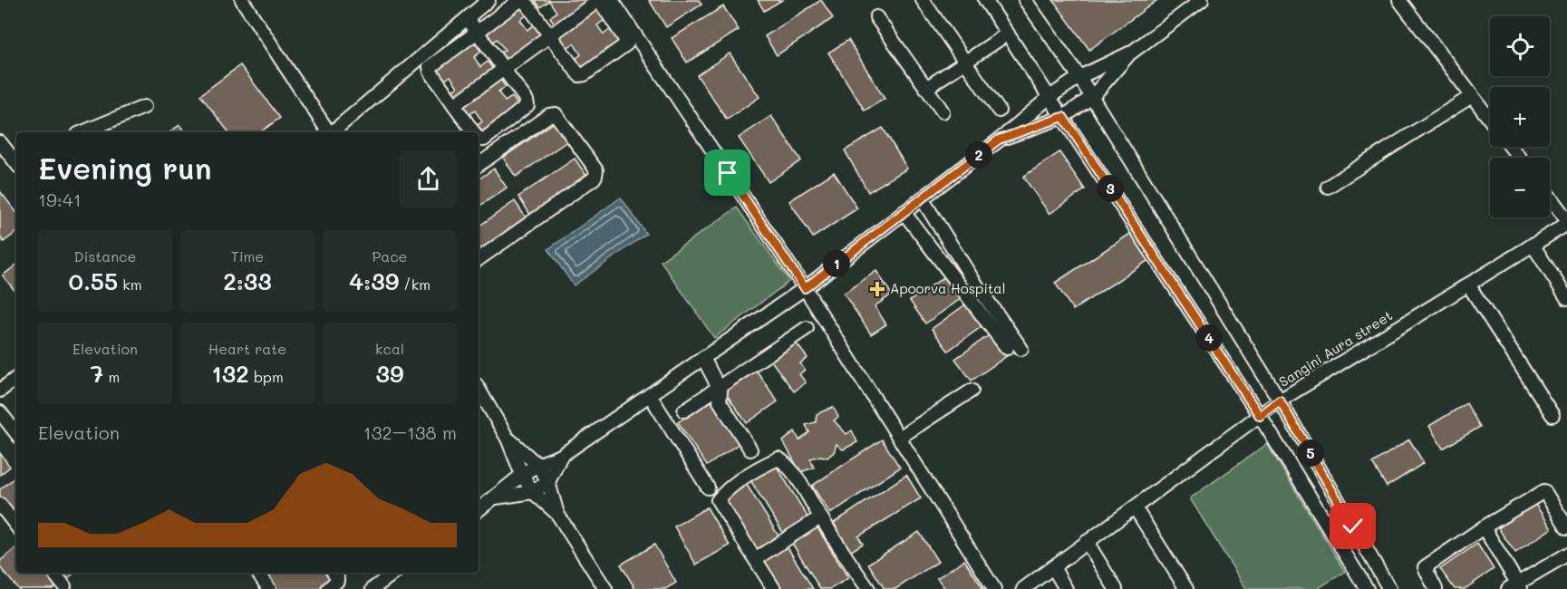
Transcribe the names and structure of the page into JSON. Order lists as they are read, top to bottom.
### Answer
{
  "streets": {
    "street": ["Sangini Aura street"]
  },
  "places": {
    "health": ["Apoorva Hospital"]
  },
  "page": {
    "map_buttons": ["+", "−"],
    "heading": ["Evening run", "19:41"],
    "pins": [
      "2",
      "3",
      "1",
      "4",
      "5"
    ],
    "stats": [
      ["Distance", "0.55 km"],
      ["Time", "2:33"],
      ["Pace", "4:39 /km"],
      ["Elevation", "7 m"],
      ["Heart rate", "132 bpm"],
      ["kcal", "39"]
    ],
    "chart": ["Elevation", "132–138 m"]
  }
}
